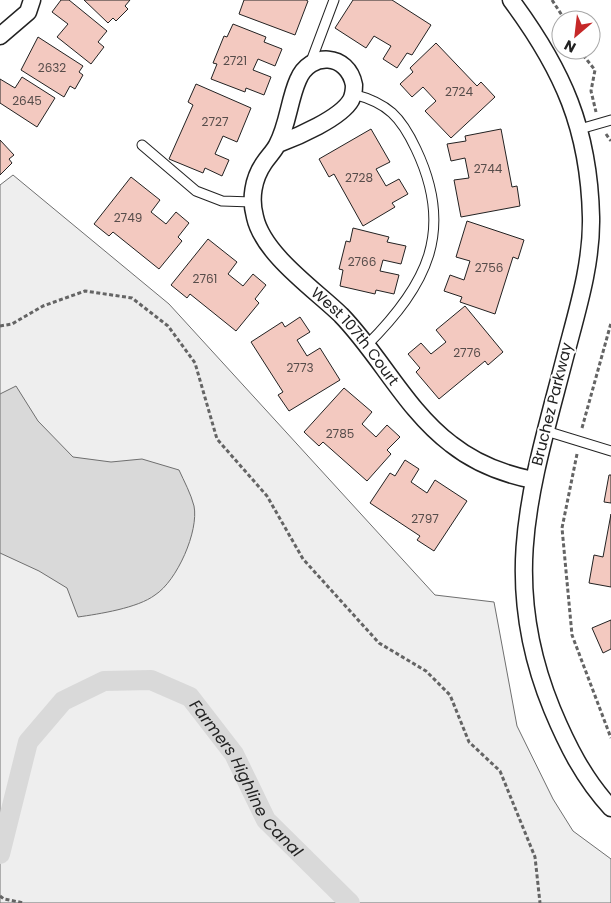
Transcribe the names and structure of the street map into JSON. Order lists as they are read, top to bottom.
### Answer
{
  "streets": {
    "street": ["West 107th Court", "Bruchez Parkway"]
  },
  "crossings": [
    ["West 107th Court", "Bruchez Parkway"]
  ],
  "water": ["Farmers Highline Canal"],
  "house_numbers": [
    "2721",
    "2632",
    "2724",
    "2645",
    "2727",
    "2744",
    "2728",
    "2749",
    "2766",
    "2756",
    "2761",
    "2776",
    "2773",
    "2785",
    "2797"
  ],
  "north": "bottom left"
}
